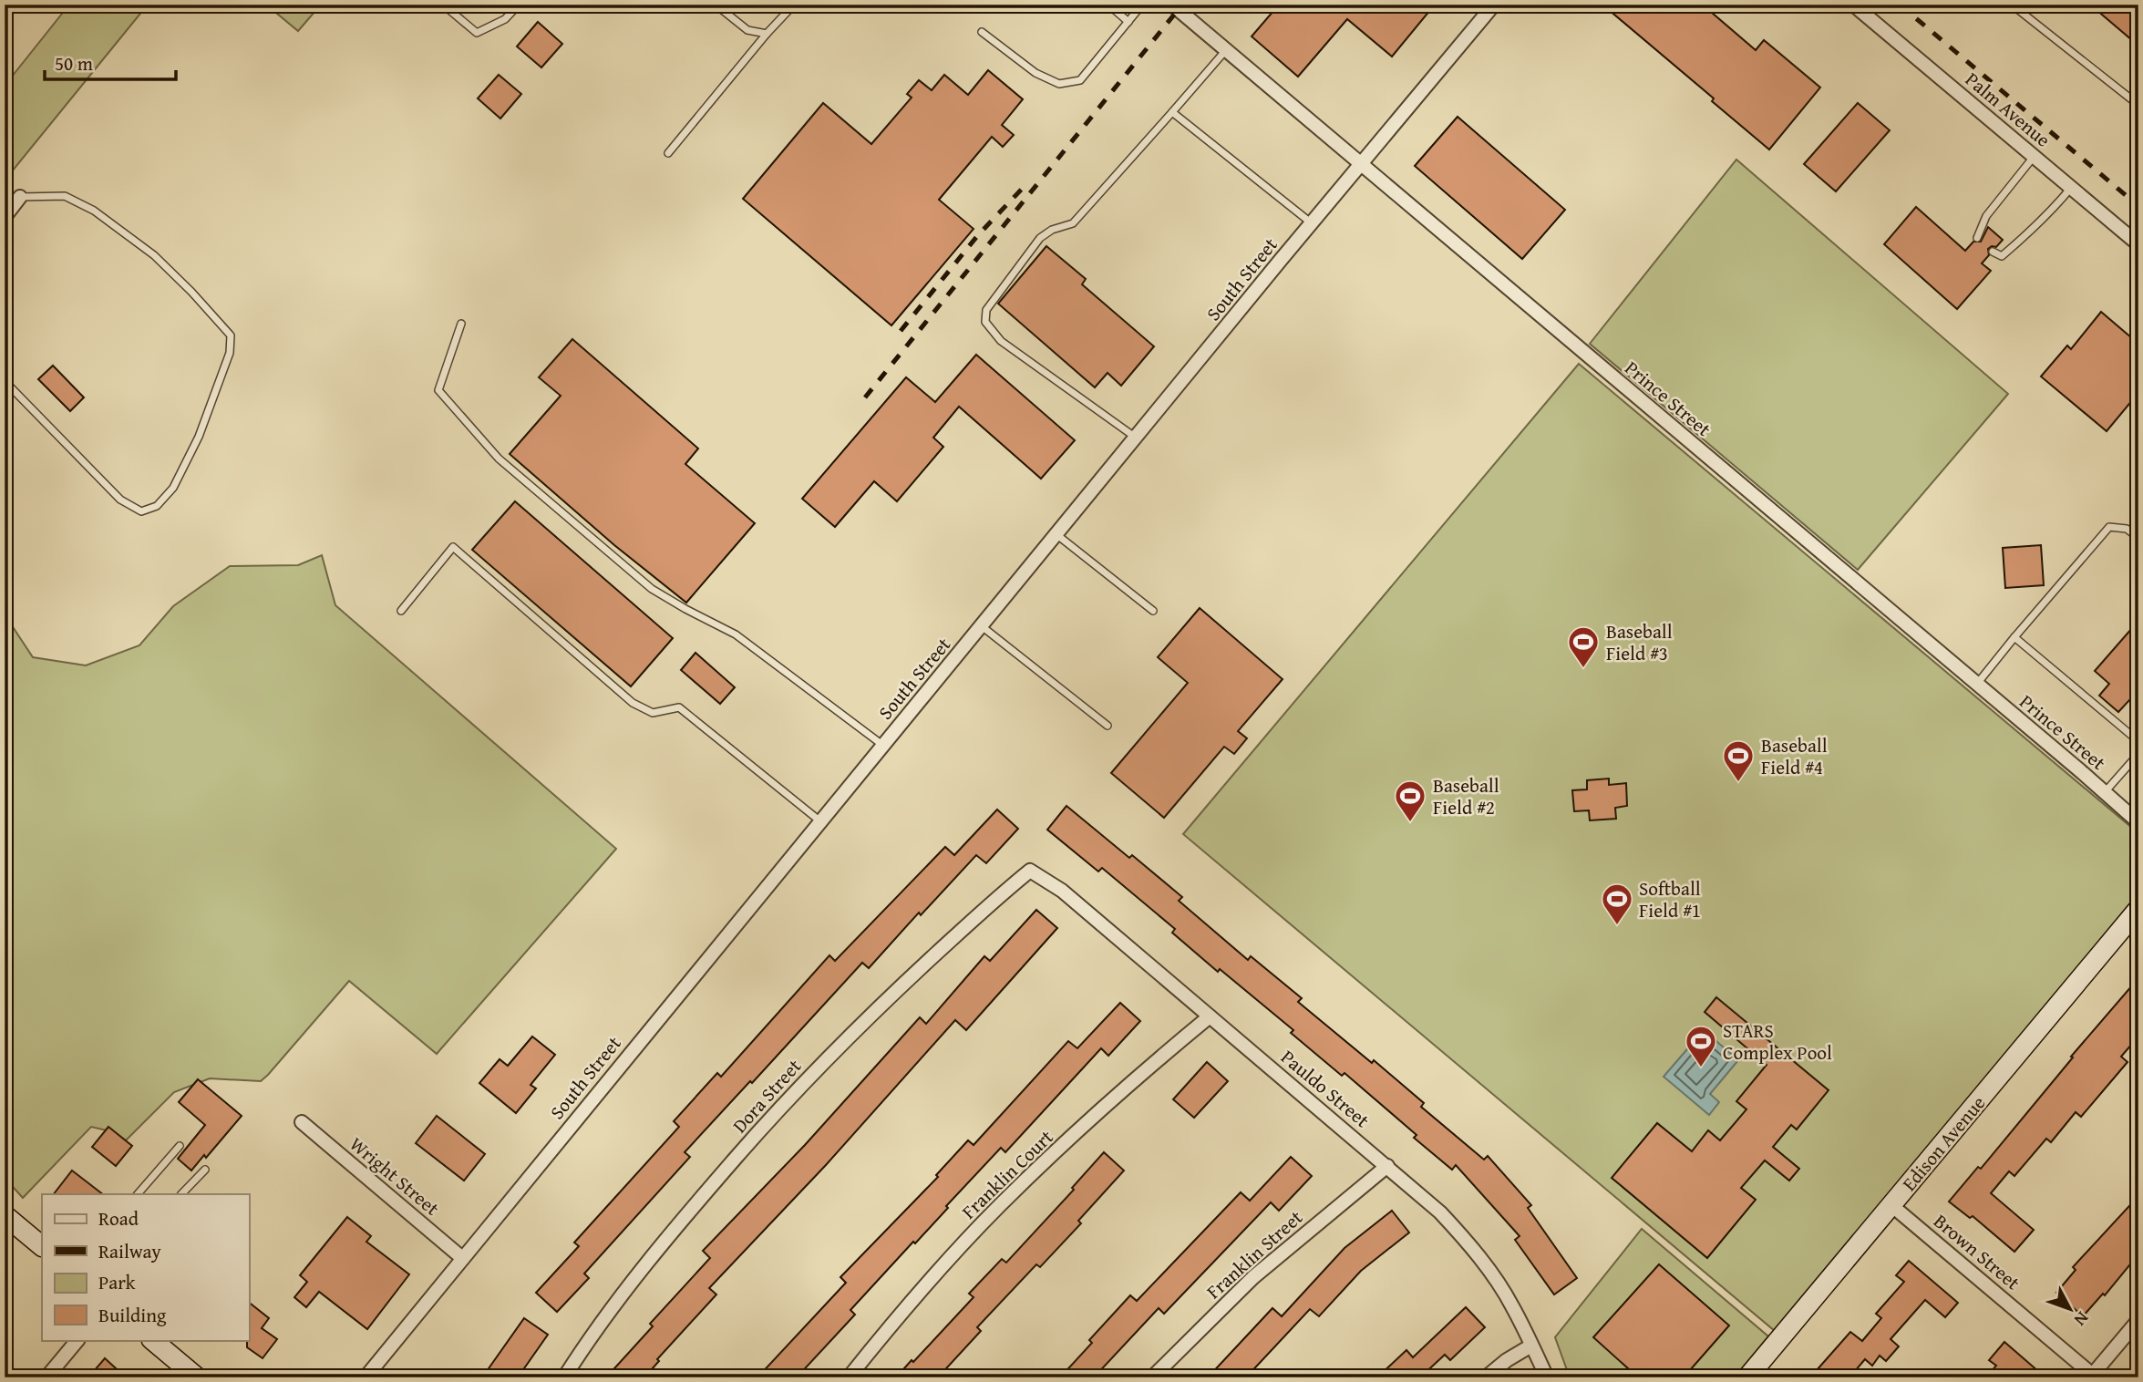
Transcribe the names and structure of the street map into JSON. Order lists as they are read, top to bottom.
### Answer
{
  "streets": {
    "street": [
      "Palm Avenue",
      "South Street",
      "Prince Street",
      "Pauldo Street",
      "Dora Street",
      "Edison Avenue",
      "Franklin Court",
      "Wright Street",
      "Brown Street",
      "Franklin Street"
    ]
  },
  "crossings": [
    ["South Street", "Prince Street"],
    ["South Street", "Wright Street"],
    ["Pauldo Street", "Dora Street"],
    ["Pauldo Street", "Franklin Court"],
    ["Pauldo Street", "Franklin Street"],
    ["Edison Avenue", "Brown Street"]
  ],
  "places": {
    "sports": [
      "Baseball Field #3",
      "Baseball Field #4",
      "Baseball Field #2",
      "Softball Field #1",
      "STARS Complex Pool"
    ]
  },
  "legend": [
    "Road",
    "Railway",
    "Park",
    "Building"
  ],
  "scale_bar": "50 m",
  "north": "bottom right"
}
